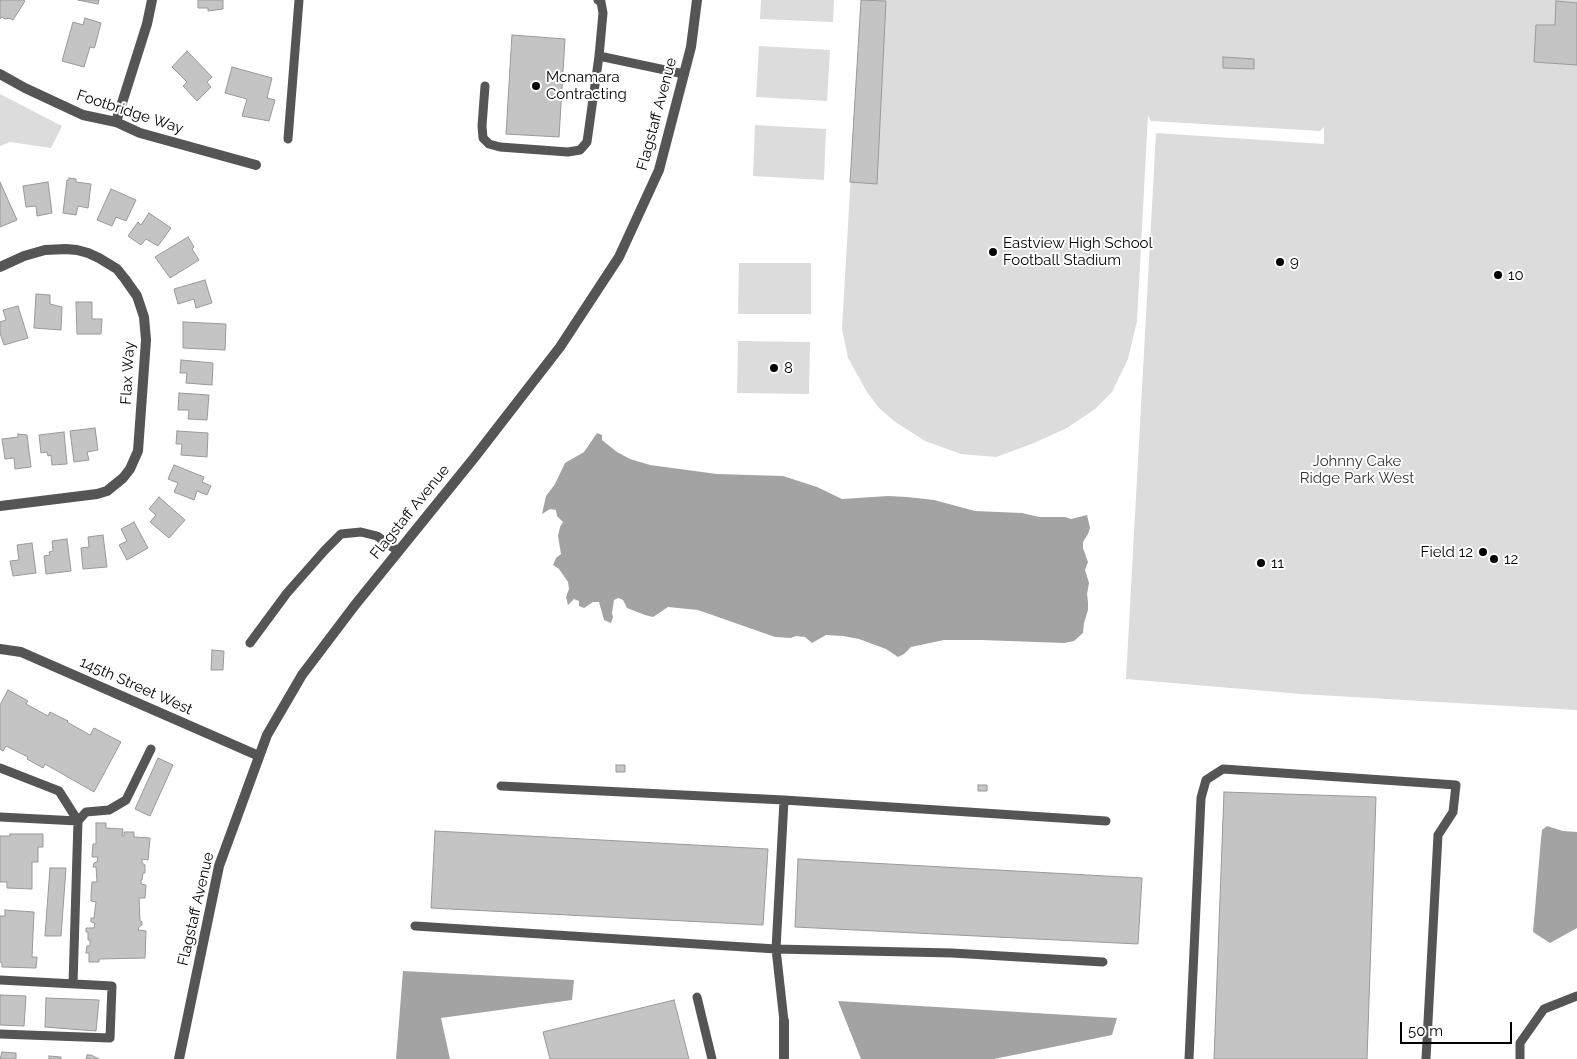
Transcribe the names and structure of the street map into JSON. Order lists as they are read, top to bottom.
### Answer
{
  "streets": {
    "street": [
      "Footbridge Way",
      "Flagstaff Avenue",
      "Flax Way",
      "145th Street West"
    ]
  },
  "crossings": [
    ["Flagstaff Avenue", "145th Street West"]
  ],
  "parks": ["Johnny Cake Ridge Park West"],
  "places": [
    "Mcnamara Contracting",
    "Eastview High School Football Stadium",
    "9",
    "10",
    "8",
    "Field 12",
    "12",
    "11"
  ],
  "scale_bar": "50 m"
}
